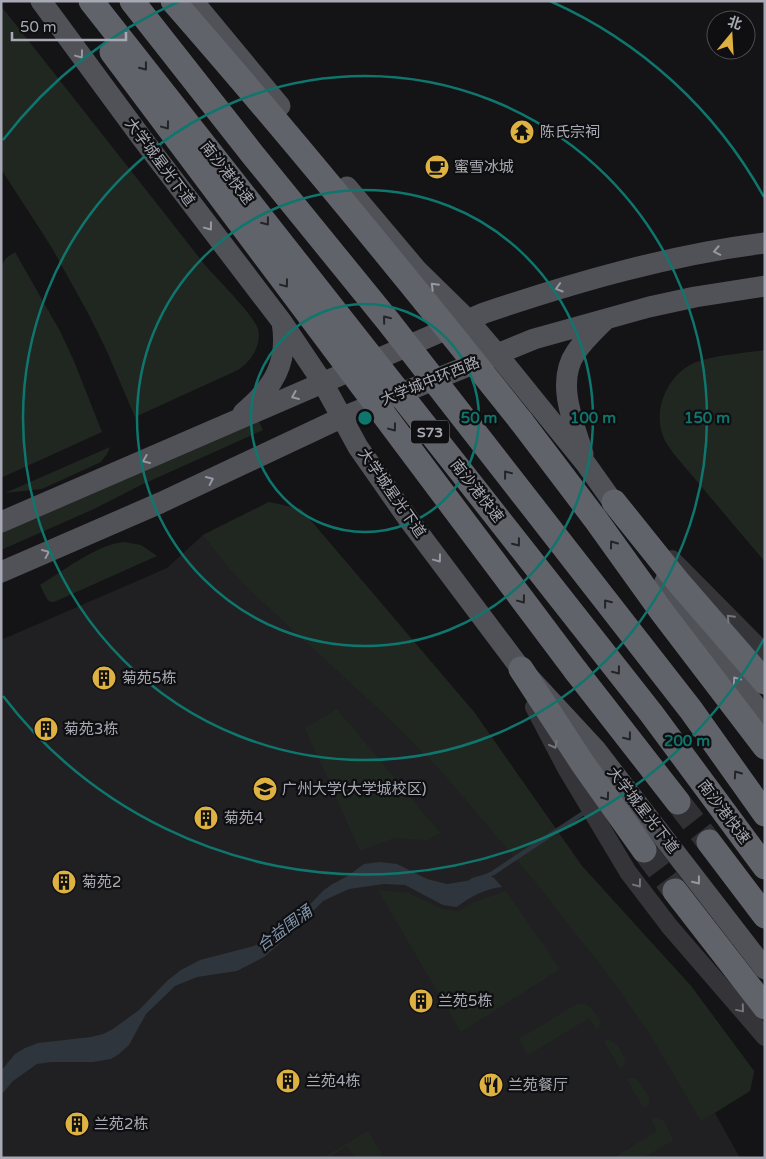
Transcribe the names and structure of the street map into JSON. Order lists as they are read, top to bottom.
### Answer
{
  "streets": {
    "highway": ["南沙港快速", "S73"],
    "main road": ["大学城星光下道", "大学城中环西路"]
  },
  "crossings": [
    ["大学城星光下道", "大学城中环西路"]
  ],
  "water": ["合益围涌"],
  "places": {
    "temple": ["陈氏宗祠"],
    "cafe": ["蜜雪冰城"],
    "building": [
      "菊苑5栋",
      "菊苑3栋",
      "菊苑4",
      "菊苑2",
      "兰苑5栋",
      "兰苑4栋",
      "兰苑2栋"
    ],
    "school or university": ["广州大学(大学城校区)"],
    "restaurant": ["兰苑餐厅"]
  },
  "scale_bar": "50 m",
  "north": "top",
  "rings": [
    "50 m",
    "100 m",
    "150 m",
    "200 m"
  ]
}
